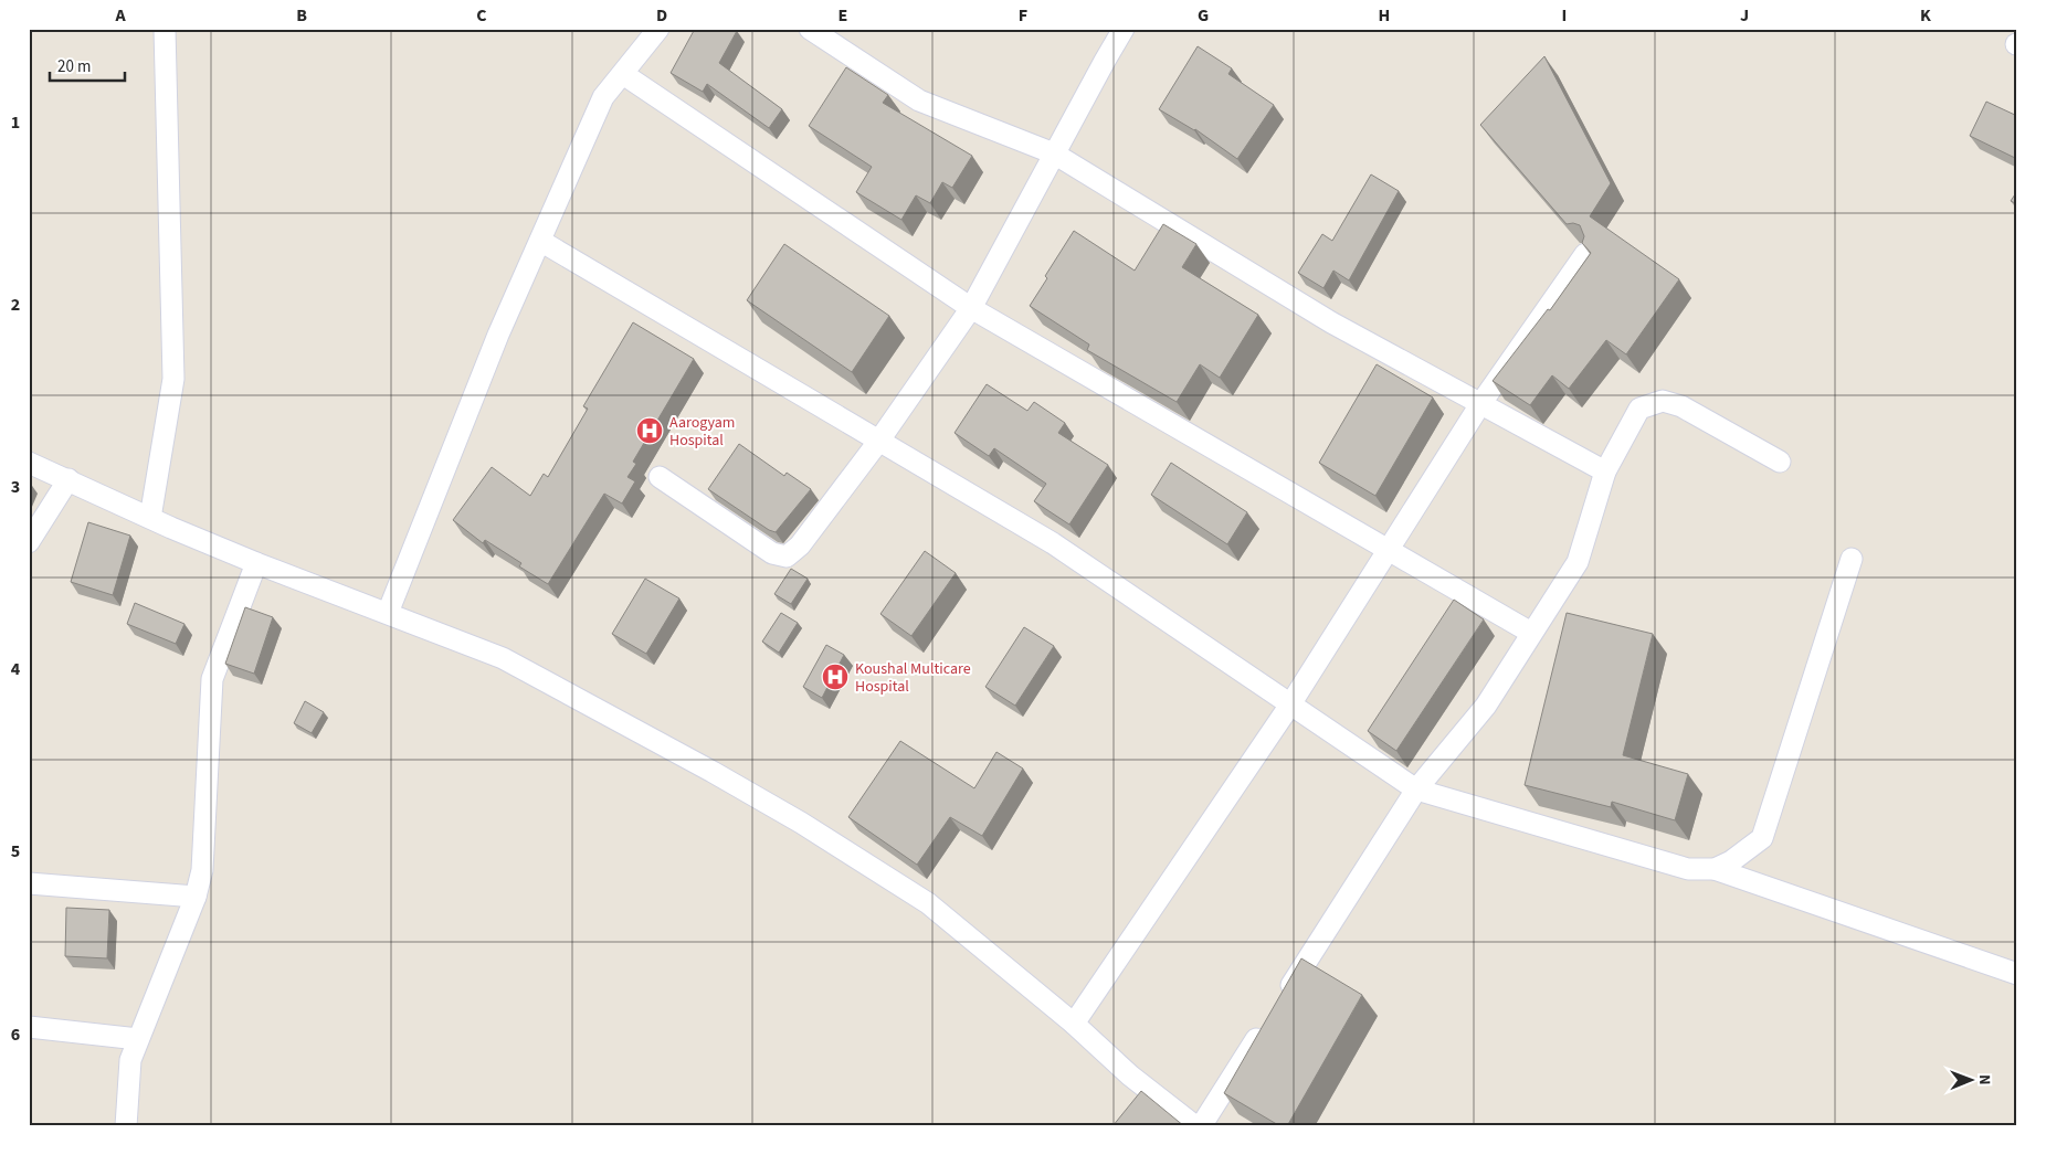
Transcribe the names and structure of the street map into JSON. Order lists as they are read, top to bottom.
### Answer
{
  "places": {
    "hospital": ["Aarogyam Hospital", "Koushal Multicare Hospital"]
  },
  "scale_bar": "20 m",
  "north": "right",
  "grid": {
    "columns": [
      "A",
      "B",
      "C",
      "D",
      "E",
      "F",
      "G",
      "H",
      "I",
      "J",
      "K"
    ],
    "rows": [
      "1",
      "2",
      "3",
      "4",
      "5",
      "6"
    ]
  }
}
